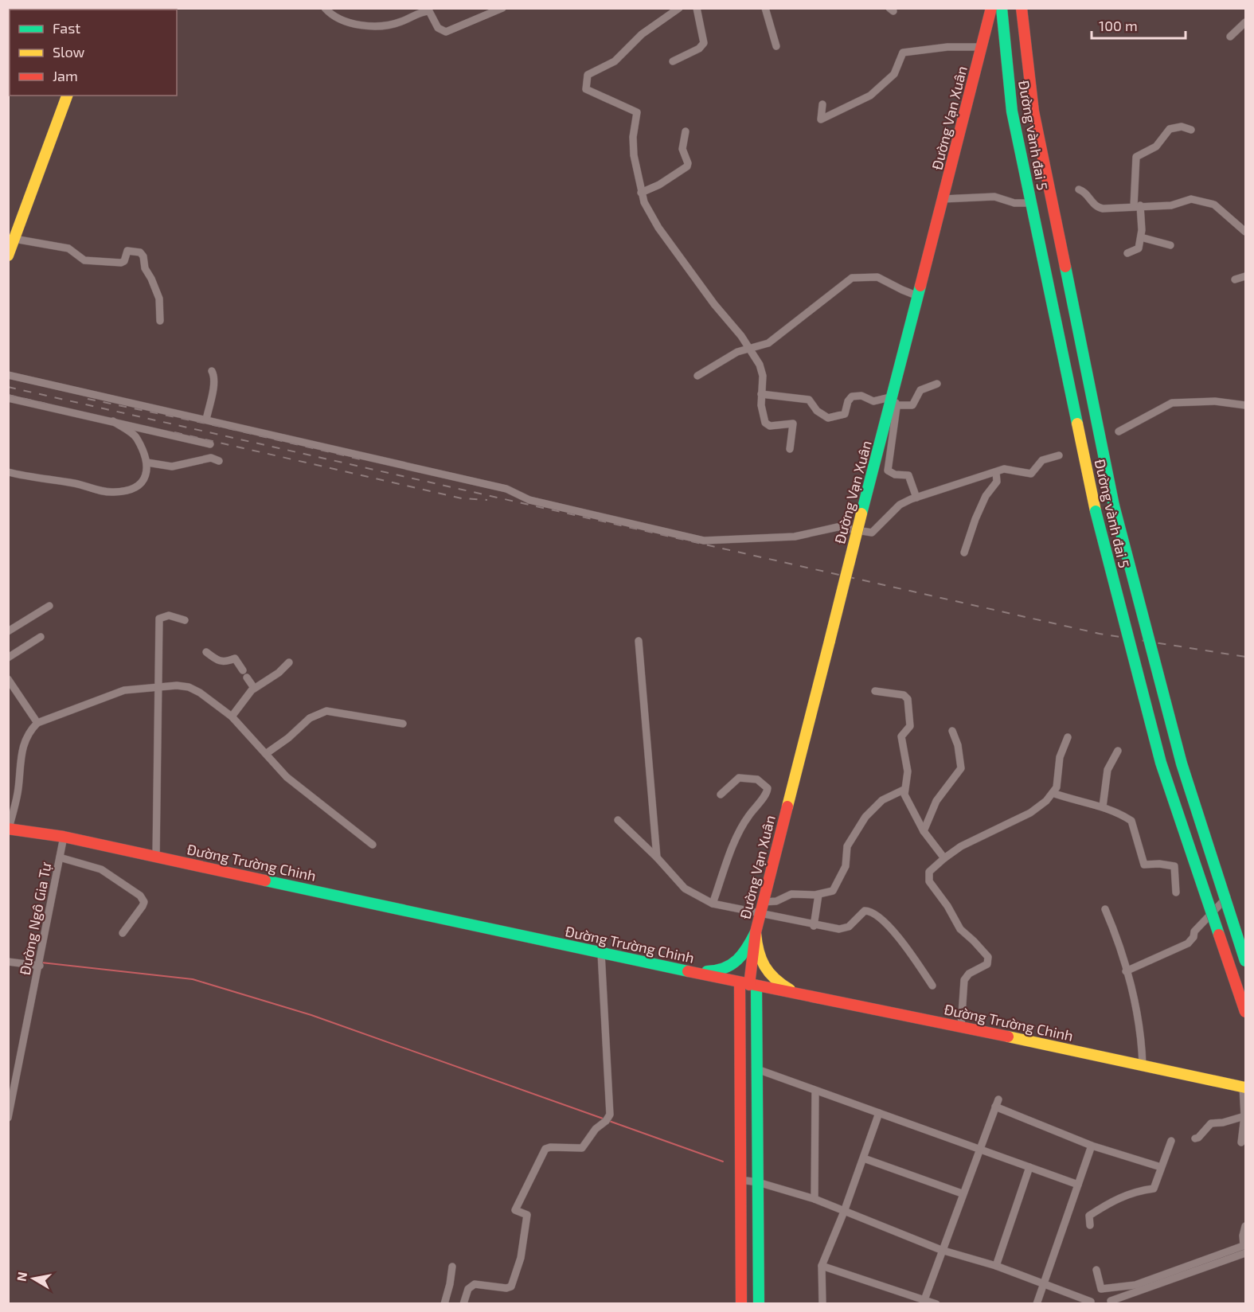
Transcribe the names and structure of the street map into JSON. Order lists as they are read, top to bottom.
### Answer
{
  "streets": {
    "main road": ["Đường Vạn Xuân", "Đường vành đai 5", "Đường Trường Chinh"],
    "street": ["Đường Ngô Gia Tự"]
  },
  "crossings": [
    ["Đường Vạn Xuân", "Đường Trường Chinh"],
    ["Đường Trường Chinh", "Đường Ngô Gia Tự"]
  ],
  "legend": ["Fast", "Slow", "Jam"],
  "scale_bar": "100 m",
  "north": "left"
}
